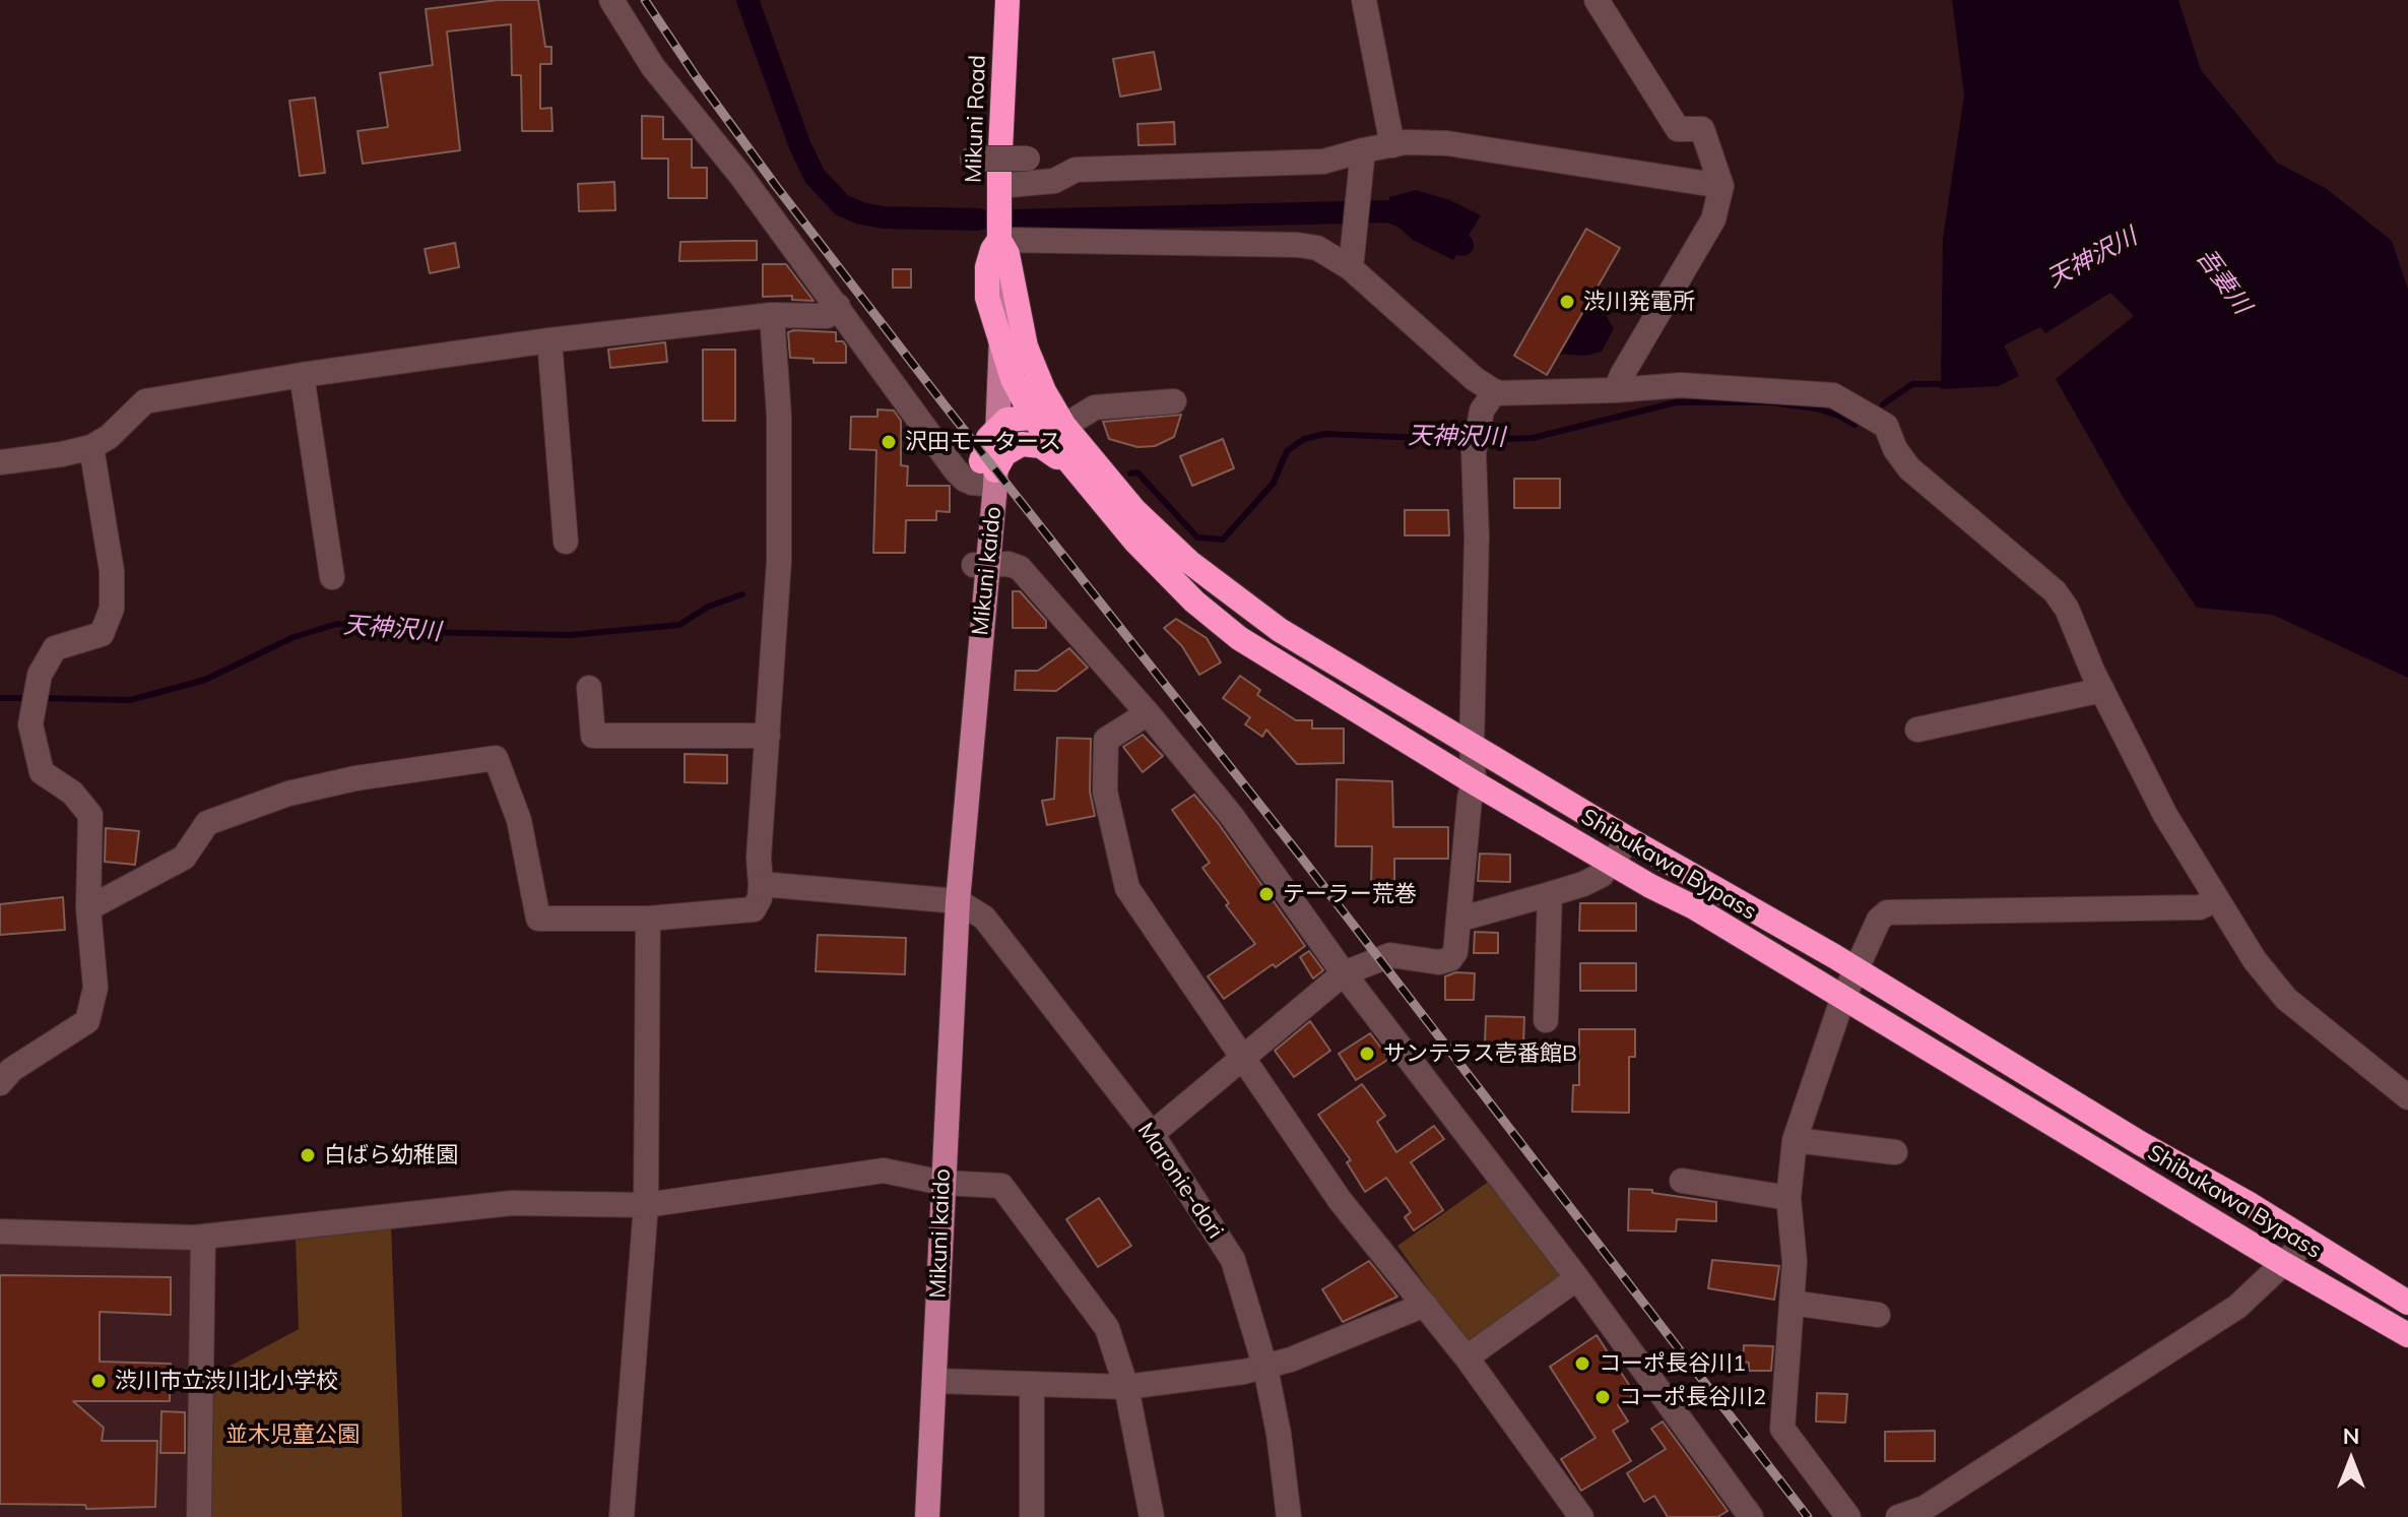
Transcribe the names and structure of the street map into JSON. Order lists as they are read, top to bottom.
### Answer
{
  "streets": {
    "highway": ["Mikuni Road", "Shibukawa Bypass"],
    "main road": ["Mikuni kaido"],
    "street": ["Maronie-dori"]
  },
  "crossings": [
    ["Mikuni Road", "Mikuni kaido"],
    ["Mikuni kaido", "Shibukawa Bypass"],
    ["Mikuni kaido", "Maronie-dori"]
  ],
  "water": ["天神沢川", "吾妻川"],
  "parks": ["並木児童公園"],
  "places": [
    "渋川発電所",
    "沢田モータース",
    "テーラー荒巻",
    "サンテラス壱番館B",
    "白ばら幼稚園",
    "コーポ長谷川1",
    "渋川市立渋川北小学校",
    "コーポ長谷川2"
  ],
  "north": "top"
}
